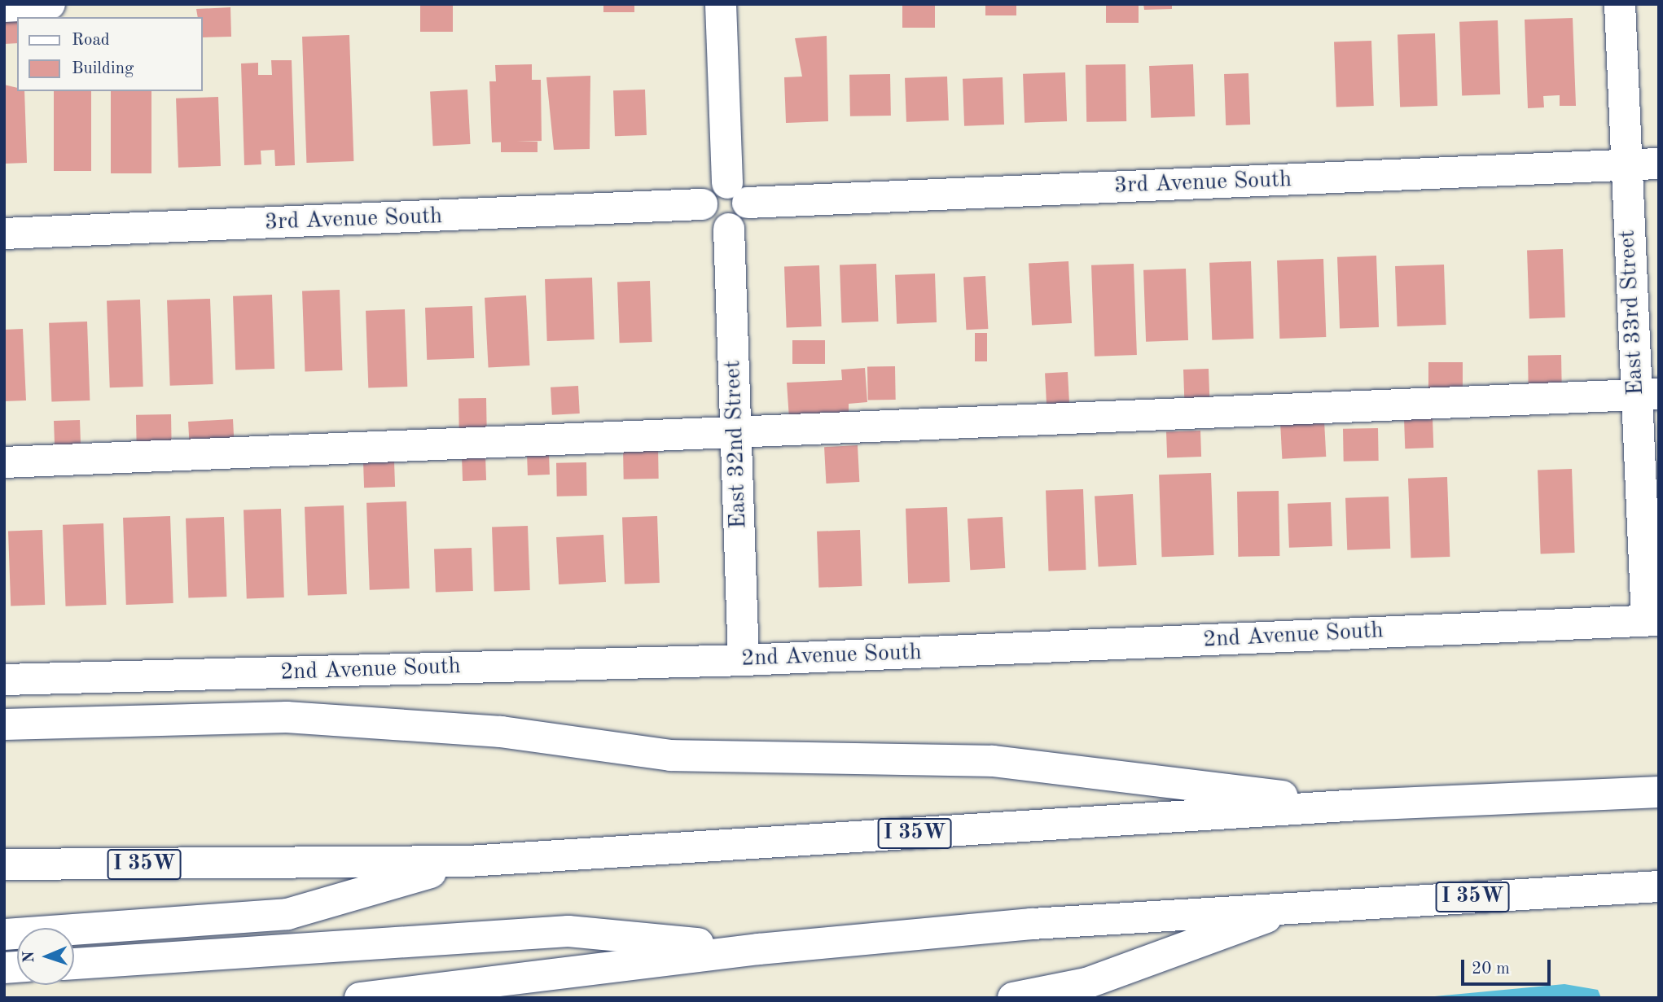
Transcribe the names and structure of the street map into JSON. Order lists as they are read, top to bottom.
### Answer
{
  "streets": {
    "main road": [
      "3rd Avenue South",
      "East 33rd Street",
      "East 32nd Street",
      "2nd Avenue South",
      "I 35W"
    ]
  },
  "crossings": [
    ["3rd Avenue South", "East 33rd Street"],
    ["3rd Avenue South", "East 32nd Street"],
    ["East 33rd Street", "2nd Avenue South"],
    ["East 32nd Street", "2nd Avenue South"]
  ],
  "legend": ["Road", "Building"],
  "scale_bar": "20 m",
  "north": "left"
}
